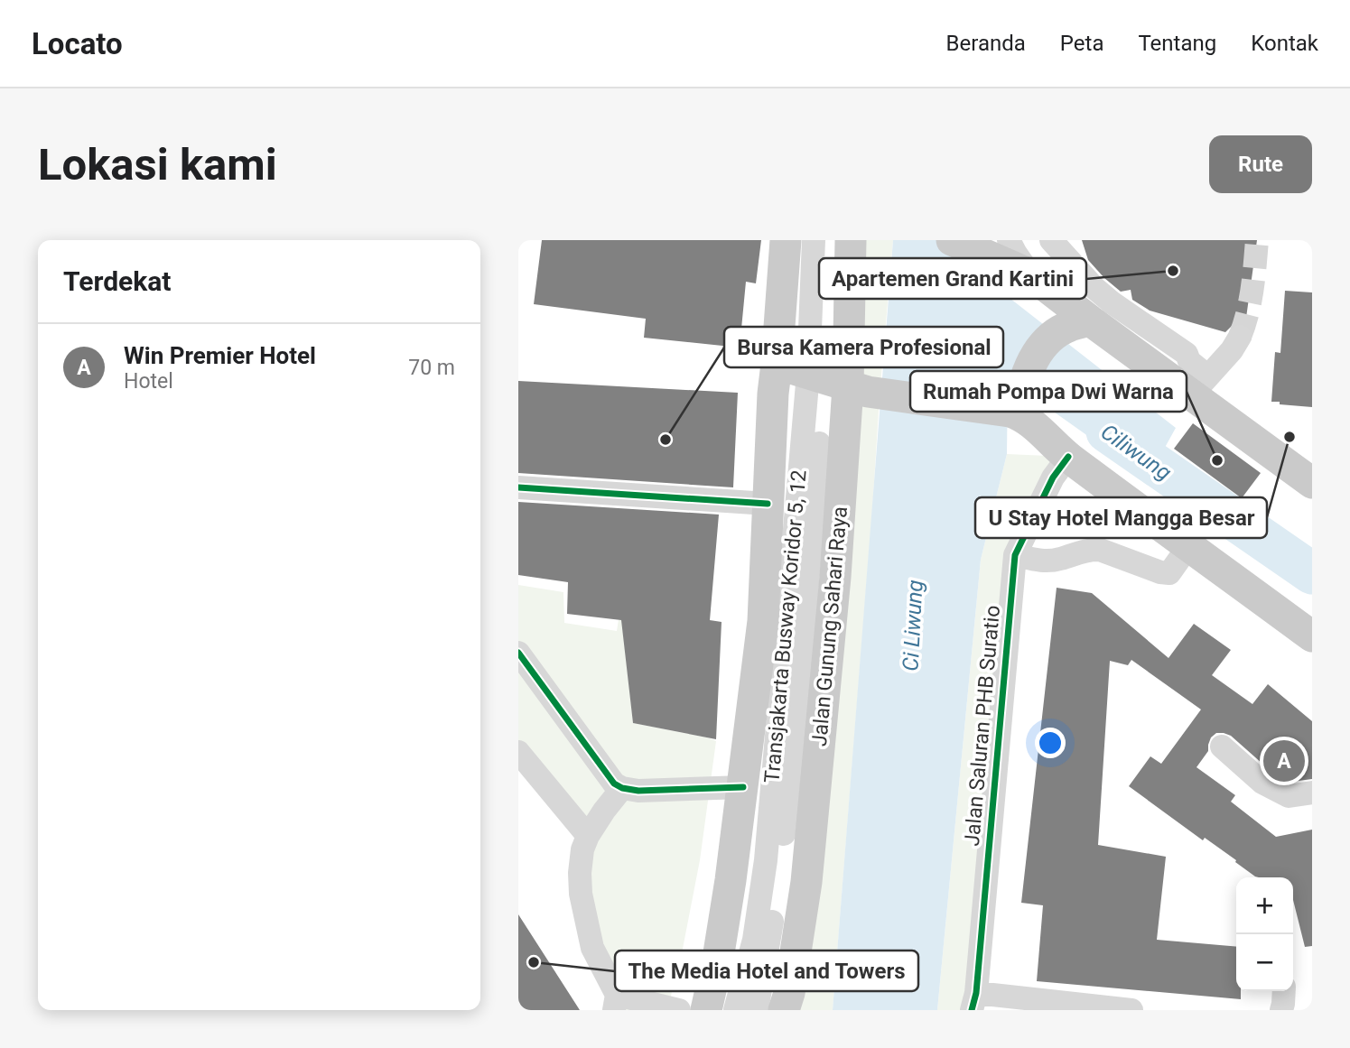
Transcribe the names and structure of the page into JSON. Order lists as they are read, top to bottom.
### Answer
{
  "streets": {
    "main road": ["Jalan Gunung Sahari Raya"],
    "street": ["Transjakarta Busway Koridor 5, 12", "Jalan Saluran PHB Suratio"]
  },
  "crossings": [
    ["Transjakarta Busway Koridor 5, 12", "Jalan Gunung Sahari Raya"]
  ],
  "water": ["Ciliwung", "Ci Liwung"],
  "places": [
    "Apartemen Grand Kartini",
    "U Stay Hotel Mangga Besar",
    "Bursa Kamera Profesional",
    "Rumah Pompa Dwi Warna",
    "The Media Hotel and Towers"
  ],
  "page": {
    "header": "Locato",
    "nav": [
      "Beranda",
      "Peta",
      "Tentang",
      "Kontak"
    ],
    "buttons": "Rute",
    "title": "Lokasi kami",
    "heading": "Terdekat",
    "list": [
      {
        "mark": "A",
        "name": "Win Premier Hotel",
        "note": "Hotel",
        "value": "70 m"
      }
    ],
    "pins": "A",
    "map_buttons": ["+", "−"]
  }
}
